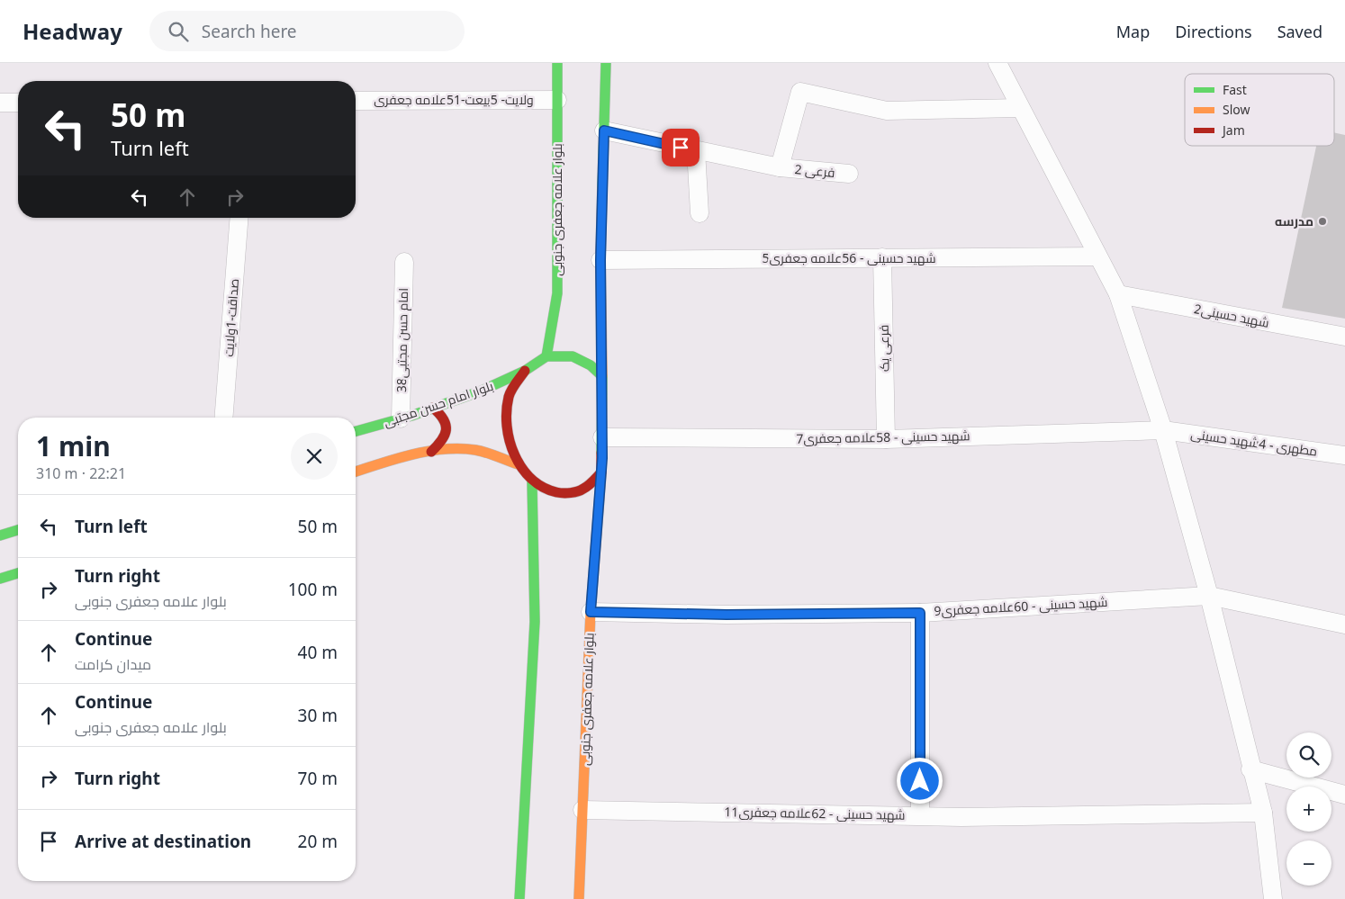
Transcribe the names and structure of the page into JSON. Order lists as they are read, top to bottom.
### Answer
{
  "streets": {
    "main road": ["بلوار علامه جعفری جنوبی", "بلوار امام حسن مجتبی"],
    "street": [
      "ولایت- 5بیعت-51علامه جعفری",
      "فرعی 2",
      "5شهید حسینی - 56علامه جعفری",
      "2شهید حسینی",
      "صداقت-1ولایت",
      "38امام حسن مجتبی",
      "فرعی یک",
      "7شهید حسینی - 58علامه جعفری",
      "مطهری - 4شهید حسینی",
      "9شهید حسینی - 60علامه جعفری",
      "11شهید حسینی - 62علامه جعفری"
    ]
  },
  "crossings": [
    ["ولایت- 5بیعت-51علامه جعفری", "بلوار علامه جعفری جنوبی"],
    ["بلوار علامه جعفری جنوبی", "بلوار امام حسن مجتبی"],
    ["بلوار علامه جعفری جنوبی", "7شهید حسینی - 58علامه جعفری"],
    ["بلوار علامه جعفری جنوبی", "9شهید حسینی - 60علامه جعفری"],
    ["بلوار علامه جعفری جنوبی", "11شهید حسینی - 62علامه جعفری"],
    ["5شهید حسینی - 56علامه جعفری", "فرعی یک"],
    ["38امام حسن مجتبی", "بلوار امام حسن مجتبی"],
    ["فرعی یک", "7شهید حسینی - 58علامه جعفری"],
    ["بلوار امام حسن مجتبی", "7شهید حسینی - 58علامه جعفری"],
    ["7شهید حسینی - 58علامه جعفری", "مطهری - 4شهید حسینی"]
  ],
  "places": ["مدرسه"],
  "legend": ["Fast", "Slow", "Jam"],
  "page": {
    "header": "Headway",
    "search": "Search here",
    "nav": ["Map", "Directions", "Saved"],
    "turn": ["50 m", "Turn left"],
    "heading": ["1 min", "310 m · 22:21"],
    "list": [
      {
        "name": "Turn left",
        "value": "50 m"
      },
      {
        "name": "Turn right",
        "note": "بلوار علامه جعفری جنوبی",
        "value": "100 m"
      },
      {
        "name": "Continue",
        "note": "میدان کرامت",
        "value": "40 m"
      },
      {
        "name": "Continue",
        "note": "بلوار علامه جعفری جنوبی",
        "value": "30 m"
      },
      {
        "name": "Turn right",
        "value": "70 m"
      },
      {
        "name": "Arrive at destination",
        "value": "20 m"
      }
    ],
    "map_buttons": ["+", "−"]
  }
}
